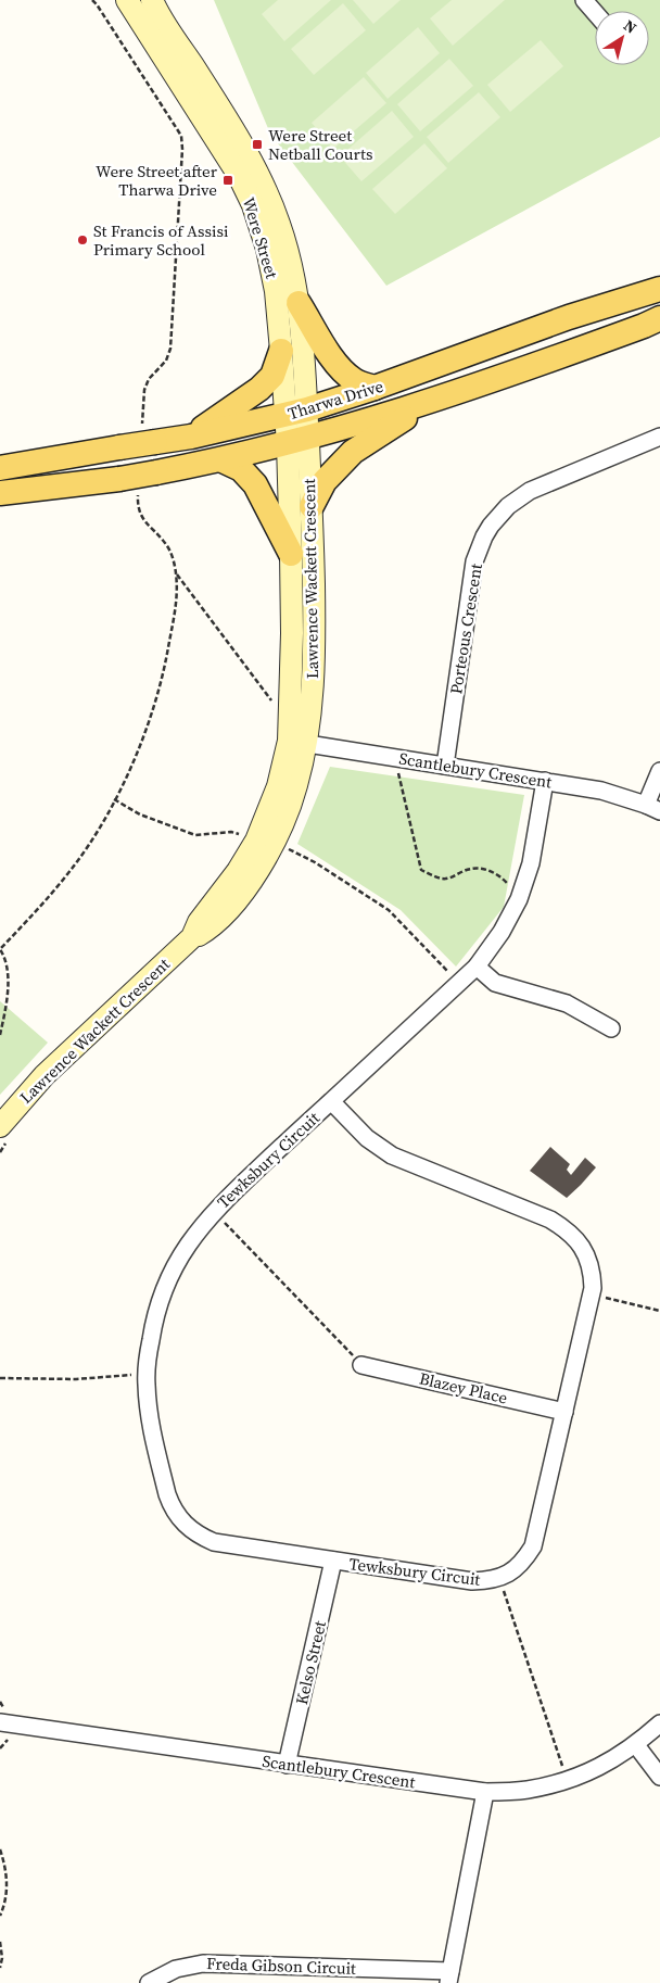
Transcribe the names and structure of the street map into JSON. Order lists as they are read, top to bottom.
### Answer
{
  "streets": {
    "main road": ["Tharwa Drive"],
    "street": [
      "Were Street",
      "Lawrence Wackett Crescent",
      "Porteous Crescent",
      "Scantlebury Crescent",
      "Tewksbury Circuit",
      "Blazey Place",
      "Kelso Street",
      "Freda Gibson Circuit"
    ]
  },
  "crossings": [
    ["Were Street", "Tharwa Drive"],
    ["Were Street", "Lawrence Wackett Crescent"],
    ["Tharwa Drive", "Lawrence Wackett Crescent"],
    ["Lawrence Wackett Crescent", "Scantlebury Crescent"],
    ["Porteous Crescent", "Scantlebury Crescent"],
    ["Scantlebury Crescent", "Tewksbury Circuit"],
    ["Scantlebury Crescent", "Kelso Street"],
    ["Scantlebury Crescent", "Freda Gibson Circuit"],
    ["Tewksbury Circuit", "Blazey Place"],
    ["Tewksbury Circuit", "Kelso Street"]
  ],
  "places": {
    "transit": ["Were Street Netball Courts", "Were Street after Tharwa Drive"],
    "other": ["St Francis of Assisi Primary School"]
  },
  "north": "top right"
}
